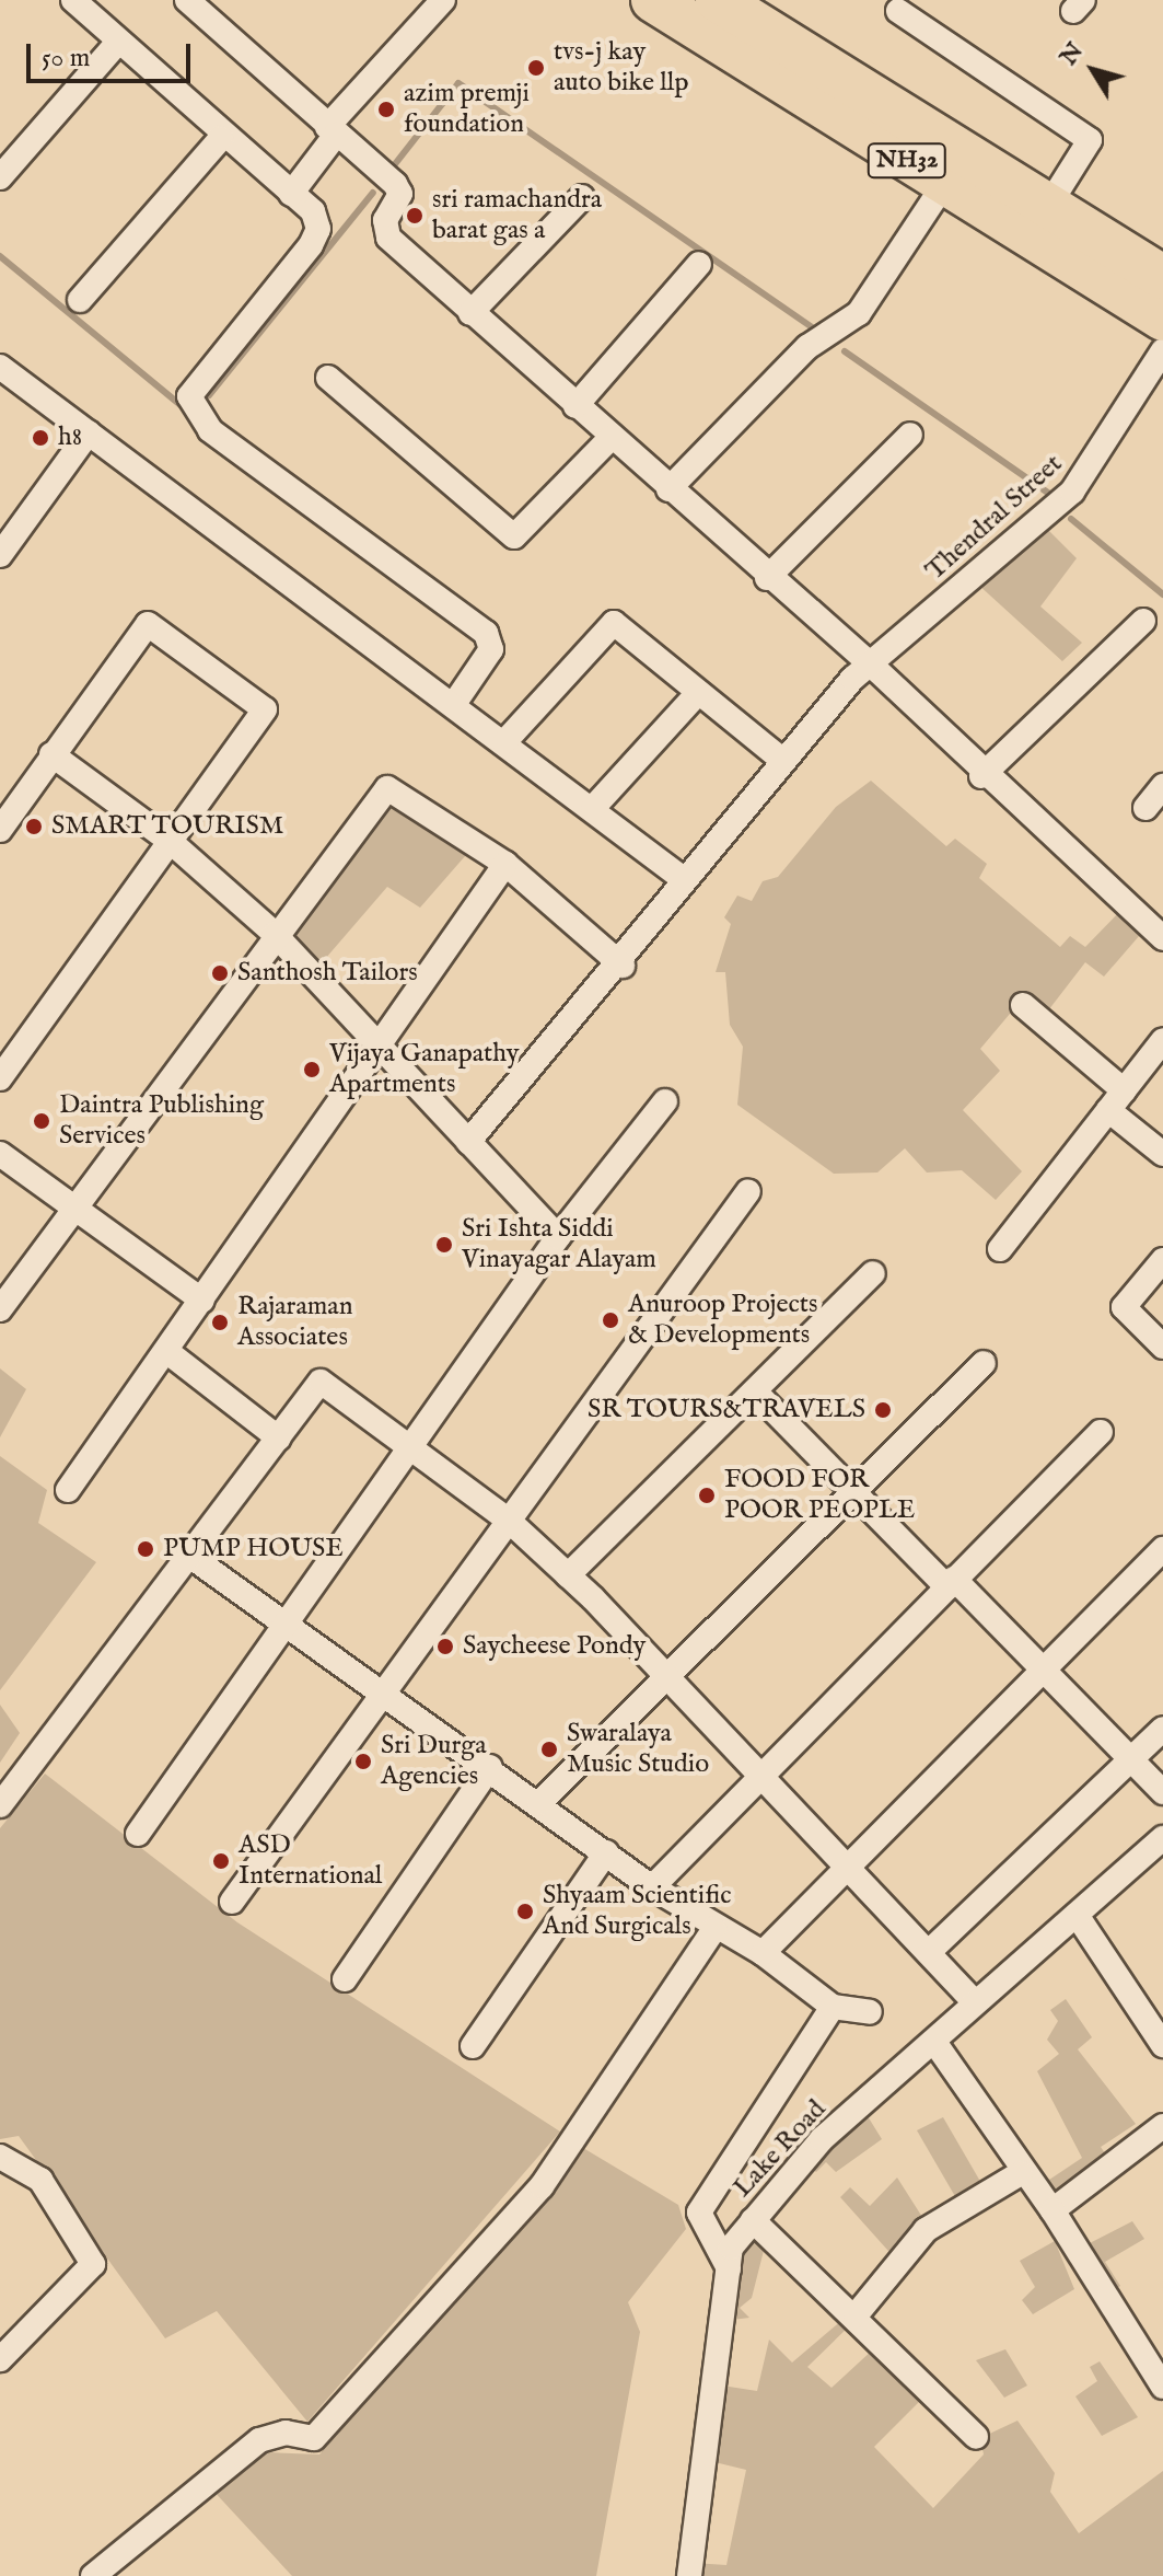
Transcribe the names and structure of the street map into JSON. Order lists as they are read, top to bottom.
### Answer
{
  "streets": {
    "highway": ["NH32"],
    "street": ["Thendral Street", "Lake Road"]
  },
  "places": [
    "tvs-j kay auto bike llp",
    "azim premji foundation",
    "sri ramachandra barat gas a",
    "h8",
    "SMART TOURISM",
    "Santhosh Tailors",
    "Vijaya Ganapathy Apartments",
    "Daintra Publishing Services",
    "Sri Ishta Siddi Vinayagar Alayam",
    "Anuroop Projects & Developments",
    "Rajaraman Associates",
    "SR TOURS&TRAVELS",
    "FOOD FOR POOR PEOPLE",
    "PUMP HOUSE",
    "Saycheese Pondy",
    "Swaralaya Music Studio",
    "Sri Durga Agencies",
    "ASD International",
    "Shyaam Scientific And Surgicals"
  ],
  "scale_bar": "50 m",
  "north": "top left"
}
